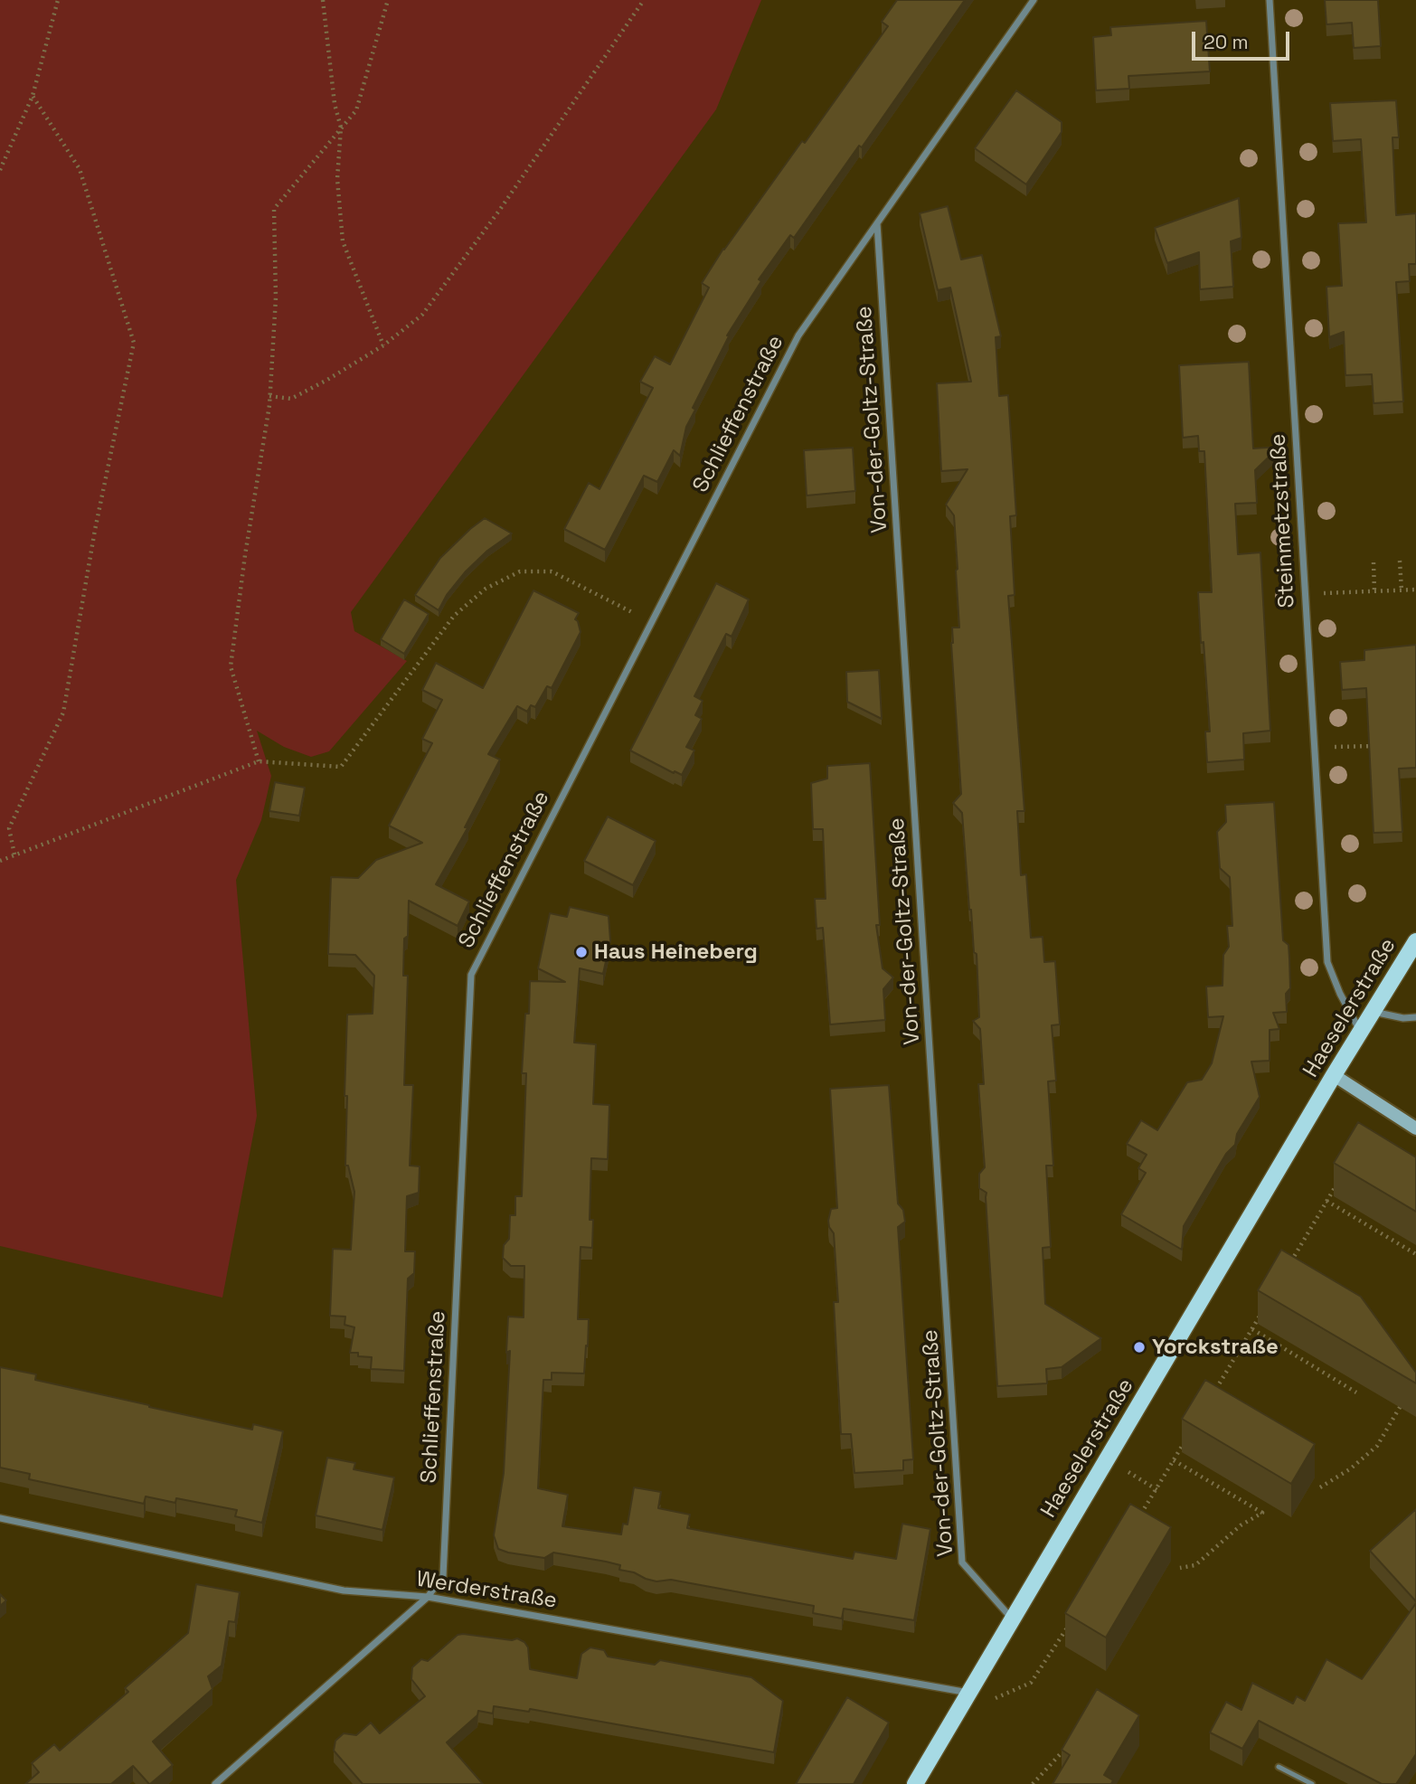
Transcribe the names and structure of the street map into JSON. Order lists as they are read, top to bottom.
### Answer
{
  "streets": {
    "main road": ["Haeselerstraße"],
    "street": [
      "Schlieffenstraße",
      "Von-der-Goltz-Straße",
      "Steinmetzstraße",
      "Werderstraße"
    ]
  },
  "crossings": [
    ["Schlieffenstraße", "Von-der-Goltz-Straße"],
    ["Schlieffenstraße", "Werderstraße"],
    ["Von-der-Goltz-Straße", "Haeselerstraße"],
    ["Steinmetzstraße", "Haeselerstraße"],
    ["Haeselerstraße", "Werderstraße"]
  ],
  "places": ["Haus Heineberg", "Yorckstraße"],
  "scale_bar": "20 m"
}
